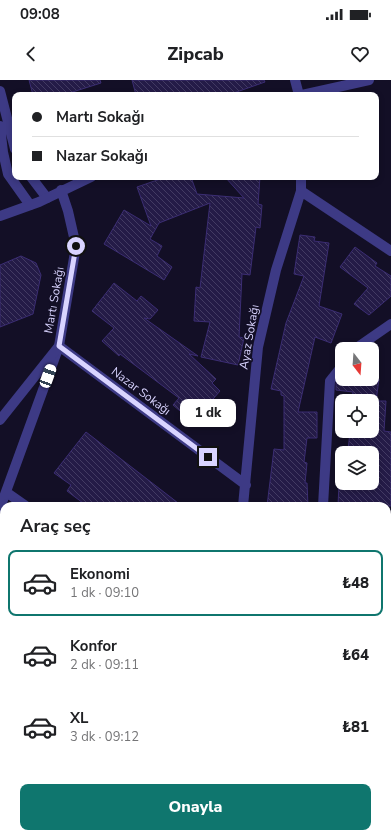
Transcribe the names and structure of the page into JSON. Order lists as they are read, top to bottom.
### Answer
{
  "streets": {
    "street": ["Martı Sokağı", "Ayaz Sokağı", "Nazar Sokağı"]
  },
  "crossings": [
    ["Martı Sokağı", "Nazar Sokağı"],
    ["Ayaz Sokağı", "Nazar Sokağı"]
  ],
  "north": "bottom",
  "page": {
    "status": "09:08",
    "header": "Zipcab",
    "banner": ["Martı Sokağı", "Nazar Sokağı"],
    "bubble": "1 dk",
    "heading": "Araç seç",
    "list": [
      {
        "name": "Ekonomi",
        "note": "1 dk · 09:10",
        "value": "₺48"
      },
      {
        "name": "Konfor",
        "note": "2 dk · 09:11",
        "value": "₺64"
      },
      {
        "name": "XL",
        "note": "3 dk · 09:12",
        "value": "₺81"
      }
    ],
    "buttons": "Onayla"
  }
}
